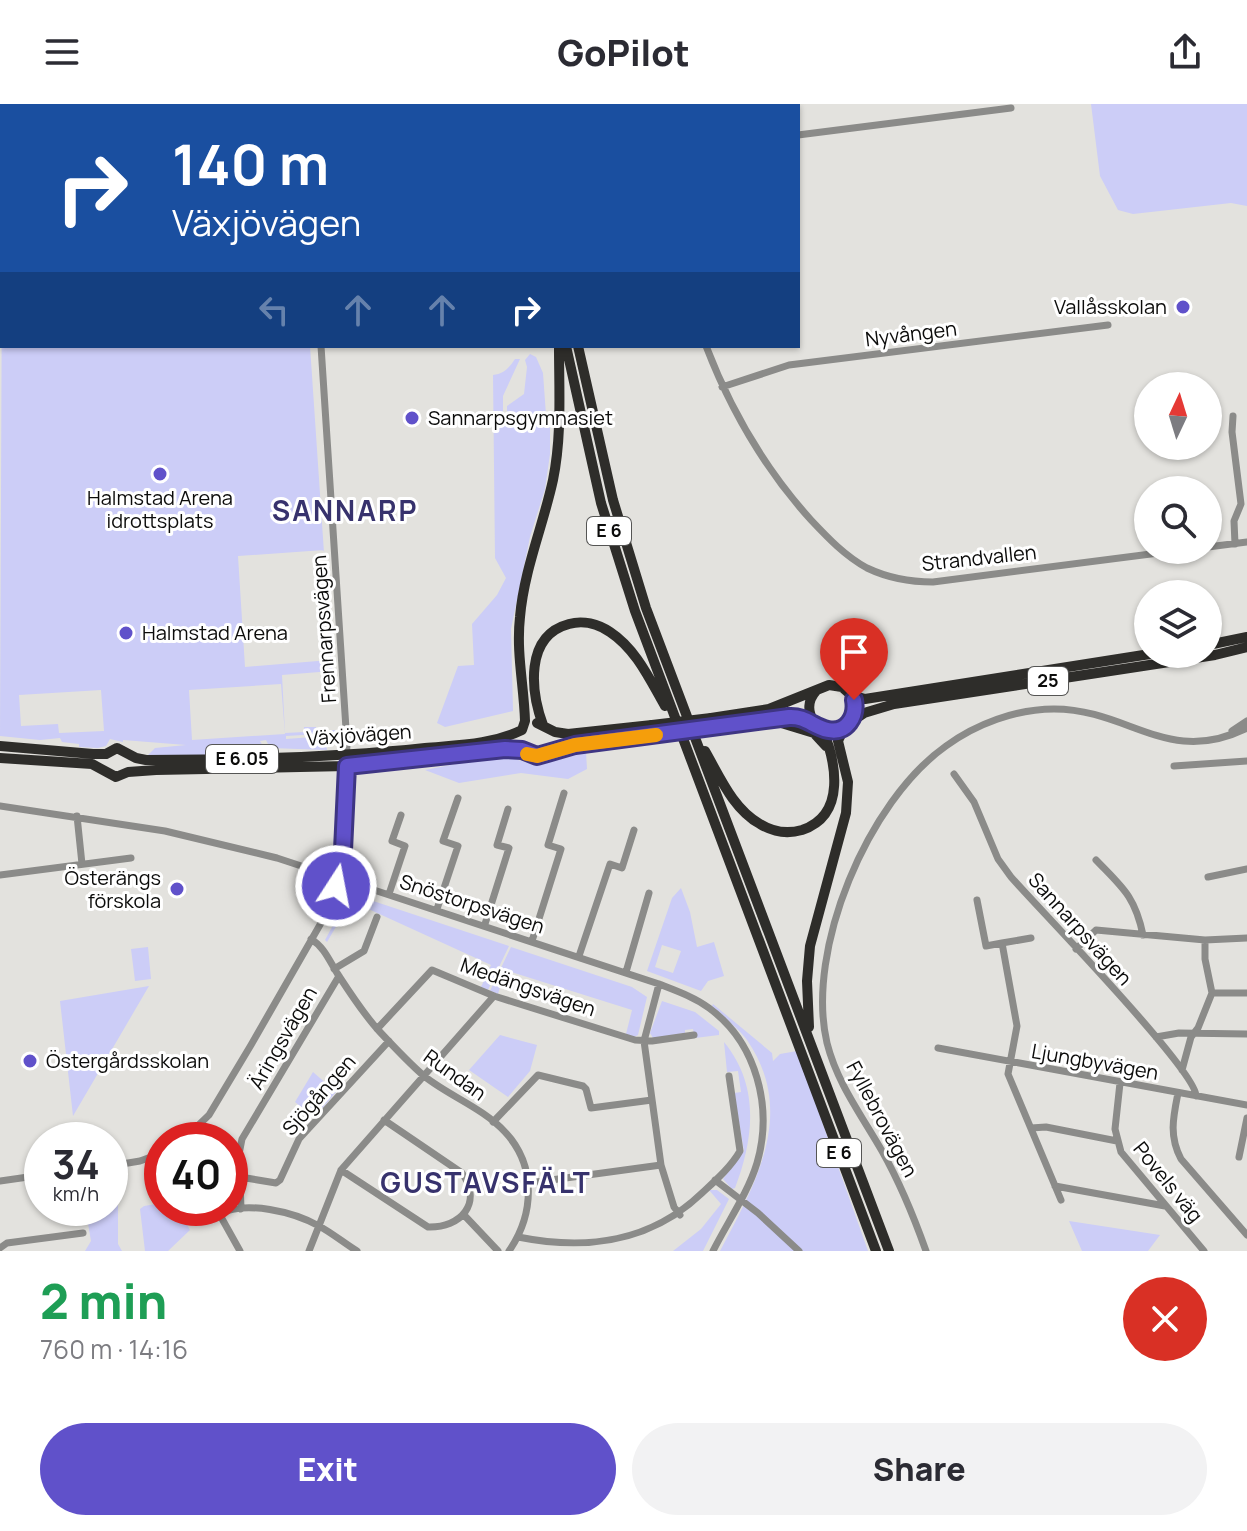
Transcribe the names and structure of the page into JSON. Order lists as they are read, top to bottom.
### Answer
{
  "streets": {
    "highway": [
      "E 6",
      "25",
      "Växjövägen",
      "E 6.05"
    ],
    "street": [
      "Nyvången",
      "Strandvallen",
      "Frennarpsvägen",
      "Snöstorpsvägen",
      "Sannarpsvägen",
      "Medängsvägen",
      "Äringsvägen",
      "Ljungbyvägen",
      "Rundan",
      "Sjögången",
      "Fyllebrovägen",
      "Povels väg"
    ]
  },
  "crossings": [
    ["Nyvången", "Strandvallen"],
    ["Frennarpsvägen", "Växjövägen"],
    ["Frennarpsvägen", "Snöstorpsvägen"],
    ["Frennarpsvägen", "Rundan"],
    ["Sannarpsvägen", "Ljungbyvägen"],
    ["Medängsvägen", "Rundan"],
    ["Äringsvägen", "Rundan"],
    ["Ljungbyvägen", "Povels väg"],
    ["Rundan", "Sjögången"]
  ],
  "districts": ["SANNARP", "GUSTAVSFÄLT"],
  "places": [
    "Vallåsskolan",
    "Sannarpsgymnasiet",
    "Halmstad Arena idrottsplats",
    "Halmstad Arena",
    "Österängs förskola",
    "Östergårdsskolan"
  ],
  "north": "top",
  "page": {
    "header": "GoPilot",
    "turn": ["140 m", "Växjövägen"],
    "speed": "34 km/h",
    "limit": "40",
    "heading": ["2 min", "760 m · 14:16"],
    "buttons": ["Exit", "Share"]
  }
}
